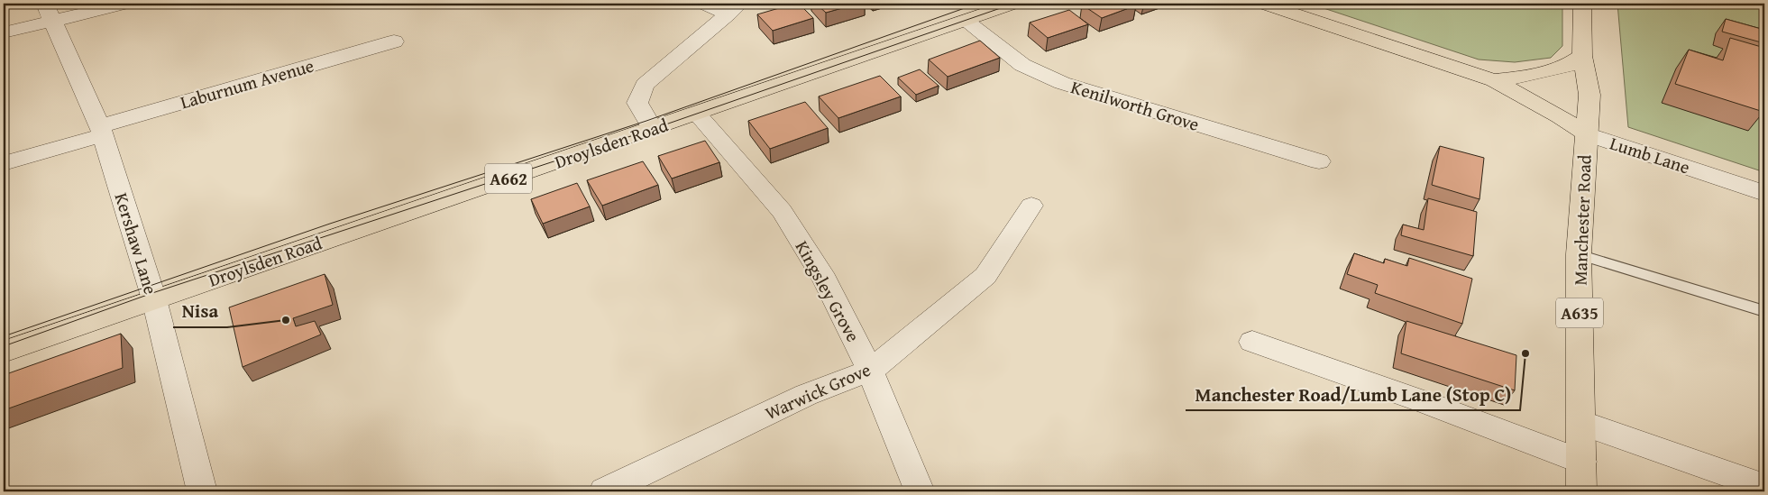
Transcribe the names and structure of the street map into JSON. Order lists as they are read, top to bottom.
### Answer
{
  "streets": {
    "main road": [
      "Droylsden Road",
      "Lumb Lane",
      "A662",
      "Manchester Road",
      "A635"
    ],
    "street": [
      "Laburnum Avenue",
      "Kenilworth Grove",
      "Kershaw Lane",
      "Kingsley Grove",
      "Warwick Grove"
    ]
  },
  "crossings": [
    ["Laburnum Avenue", "Kershaw Lane"],
    ["Kenilworth Grove", "Droylsden Road"],
    ["Droylsden Road", "Kershaw Lane"],
    ["Droylsden Road", "Kingsley Grove"],
    ["Lumb Lane", "Manchester Road"],
    ["Kingsley Grove", "Warwick Grove"]
  ],
  "places": ["Nisa", "Manchester Road/Lumb Lane (Stop C)"]
}
